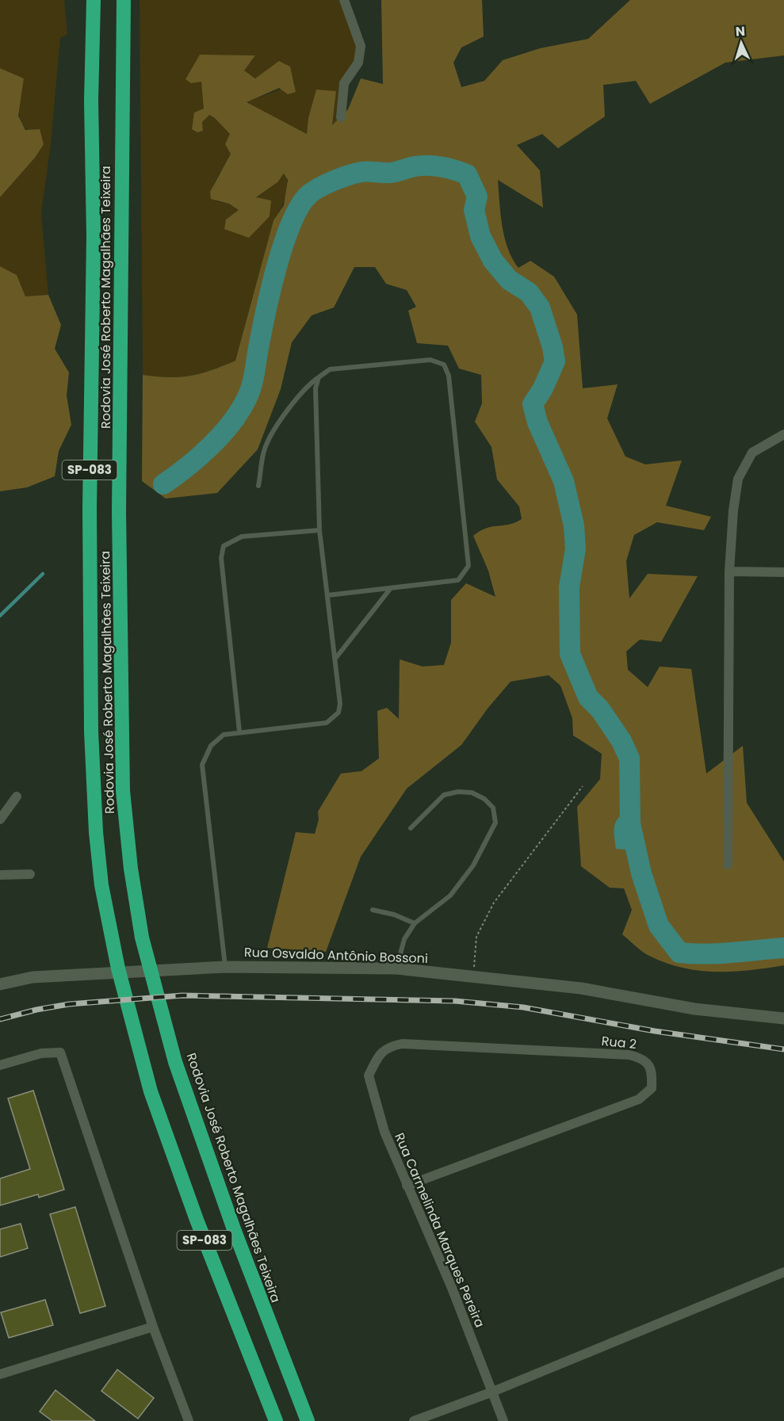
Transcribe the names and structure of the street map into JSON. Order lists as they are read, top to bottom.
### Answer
{
  "streets": {
    "highway": ["Rodovia José Roberto Magalhães Teixeira", "SP-083"],
    "street": ["Rua Osvaldo Antônio Bossoni", "Rua 2", "Rua Carmelinda Marques Pereira"]
  },
  "crossings": [
    ["Rua 2", "Rua Carmelinda Marques Pereira"]
  ],
  "north": "top"
}
